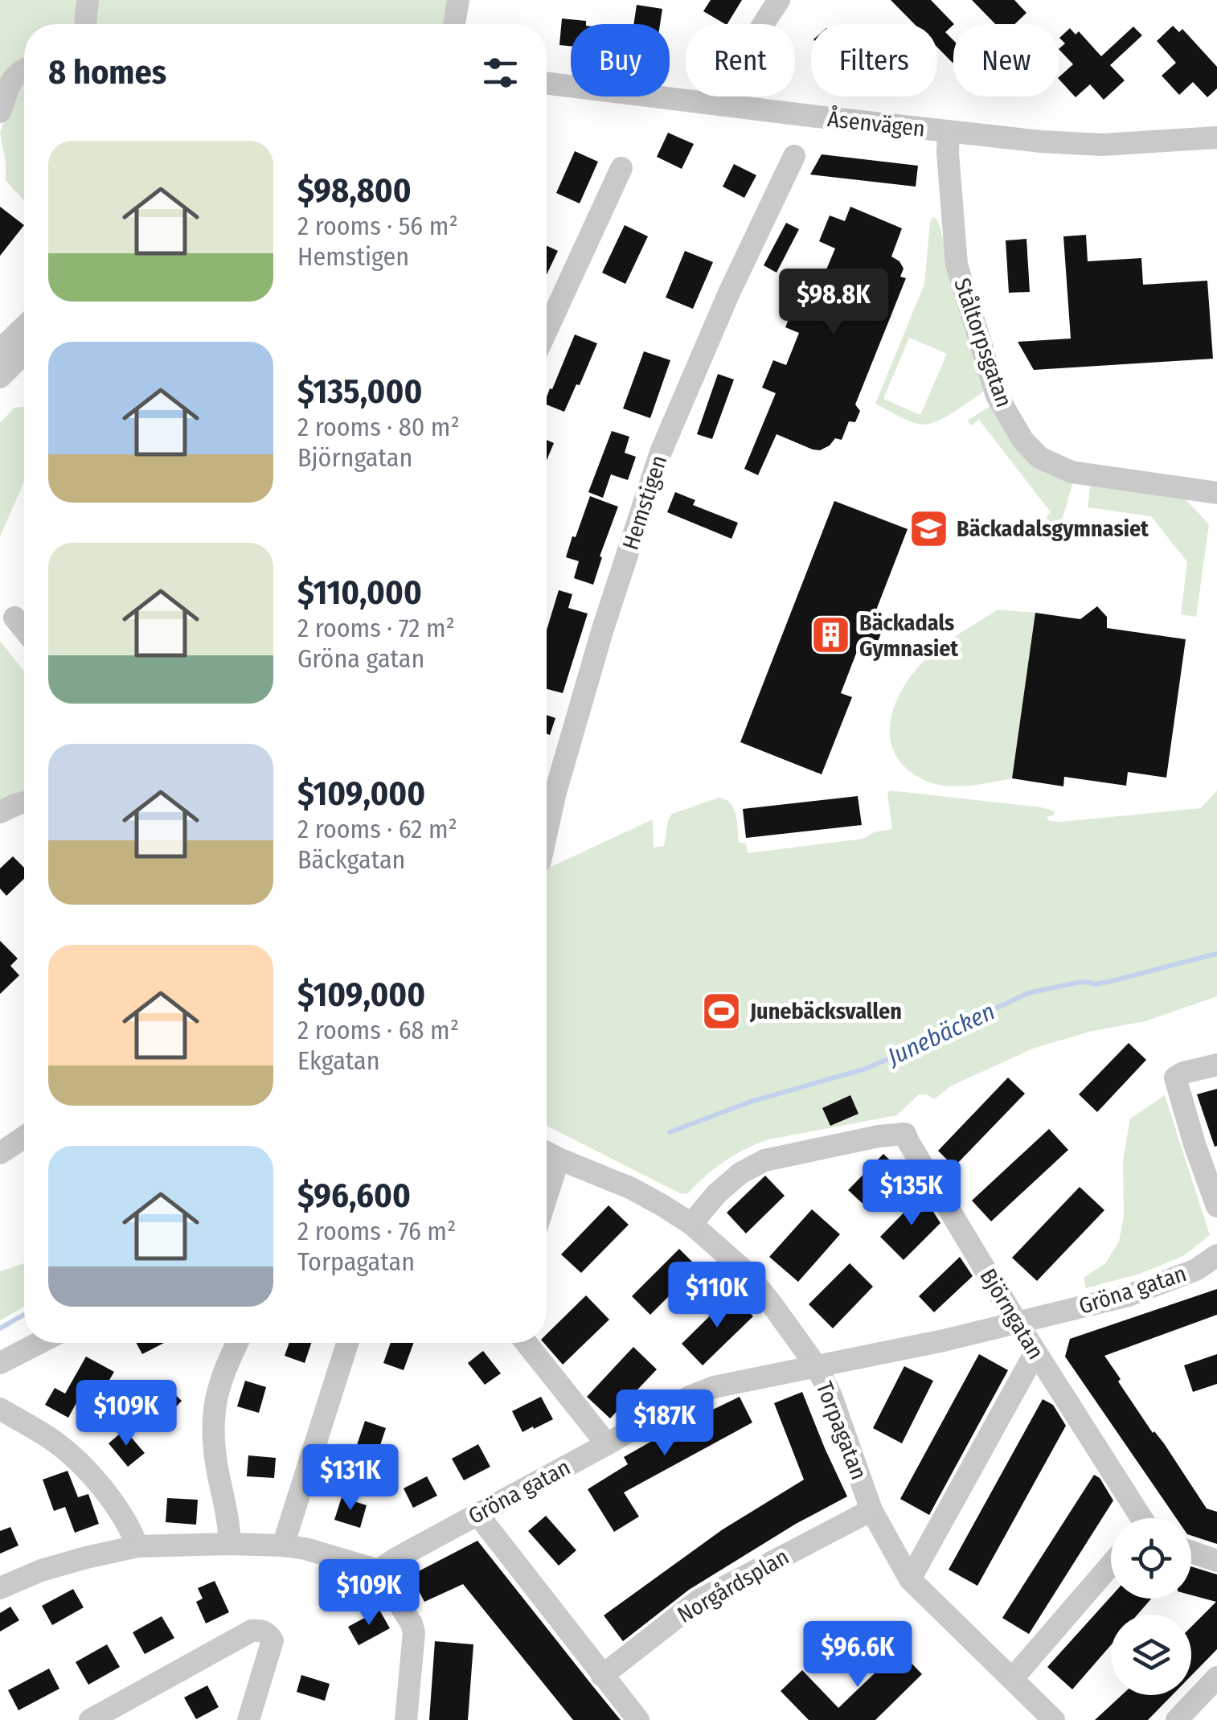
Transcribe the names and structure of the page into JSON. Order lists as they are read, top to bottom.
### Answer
{
  "streets": {
    "street": [
      "Åsenvägen",
      "Ståltorpsgatan",
      "Hemstigen",
      "Gröna gatan",
      "Björngatan",
      "Torpagatan",
      "Norgårdsplan"
    ]
  },
  "crossings": [
    ["Åsenvägen", "Ståltorpsgatan"],
    ["Gröna gatan", "Björngatan"],
    ["Gröna gatan", "Torpagatan"],
    ["Björngatan", "Torpagatan"],
    ["Torpagatan", "Norgårdsplan"]
  ],
  "water": ["Junebäcken"],
  "places": {
    "school or university": ["Bäckadalsgymnasiet"],
    "building": ["Bäckadals Gymnasiet"],
    "sports": ["Junebäcksvallen"]
  },
  "page": {
    "chip": [
      "Buy",
      "Rent",
      "Filters",
      "New"
    ],
    "heading": "8 homes",
    "list": [
      {
        "name": "$98,800",
        "note": "2 rooms · 56 m² · Hemstigen"
      },
      {
        "name": "$135,000",
        "note": "2 rooms · 80 m² · Björngatan"
      },
      {
        "name": "$110,000",
        "note": "2 rooms · 72 m² · Gröna gatan"
      },
      {
        "name": "$109,000",
        "note": "2 rooms · 62 m² · Bäckgatan"
      },
      {
        "name": "$109,000",
        "note": "2 rooms · 68 m² · Ekgatan"
      },
      {
        "name": "$96,600",
        "note": "2 rooms · 76 m² · Torpagatan"
      }
    ],
    "price": [
      "$98.8K",
      "$135K",
      "$110K",
      "$109K",
      "$187K",
      "$131K",
      "$109K",
      "$96.6K"
    ]
  }
}
